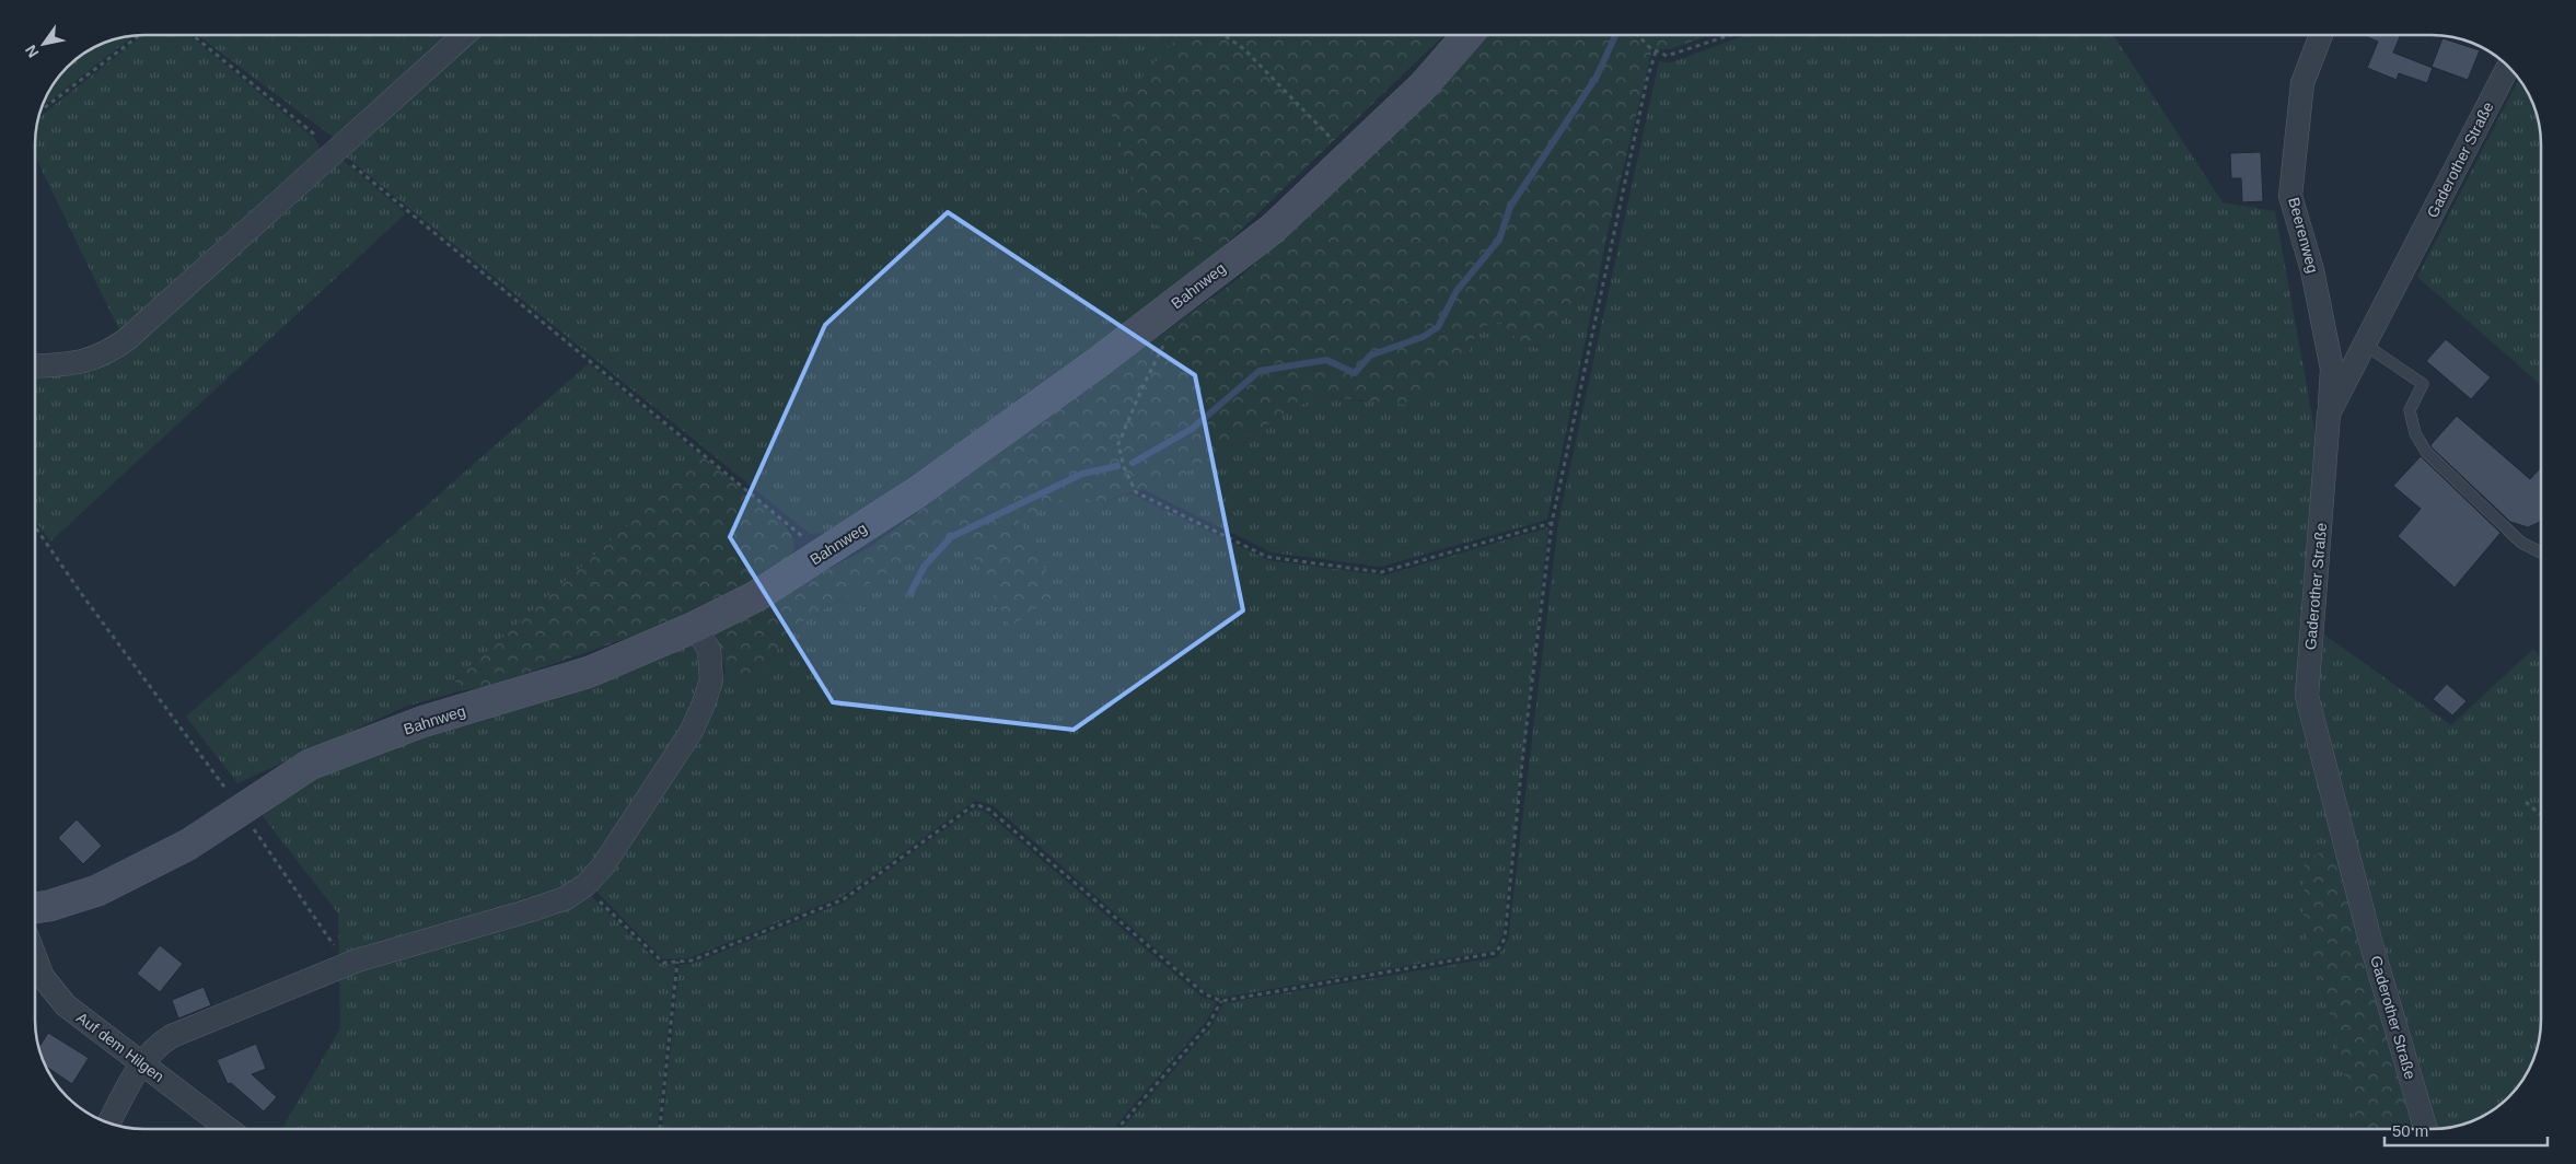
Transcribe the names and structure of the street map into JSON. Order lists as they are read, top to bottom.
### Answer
{
  "streets": {
    "main road": ["Bahnweg"],
    "street": ["Gaderother Straße", "Beerenweg", "Auf dem Hilgen"]
  },
  "crossings": [
    ["Gaderother Straße", "Beerenweg"]
  ],
  "scale_bar": "50 m",
  "north": "bottom left"
}
